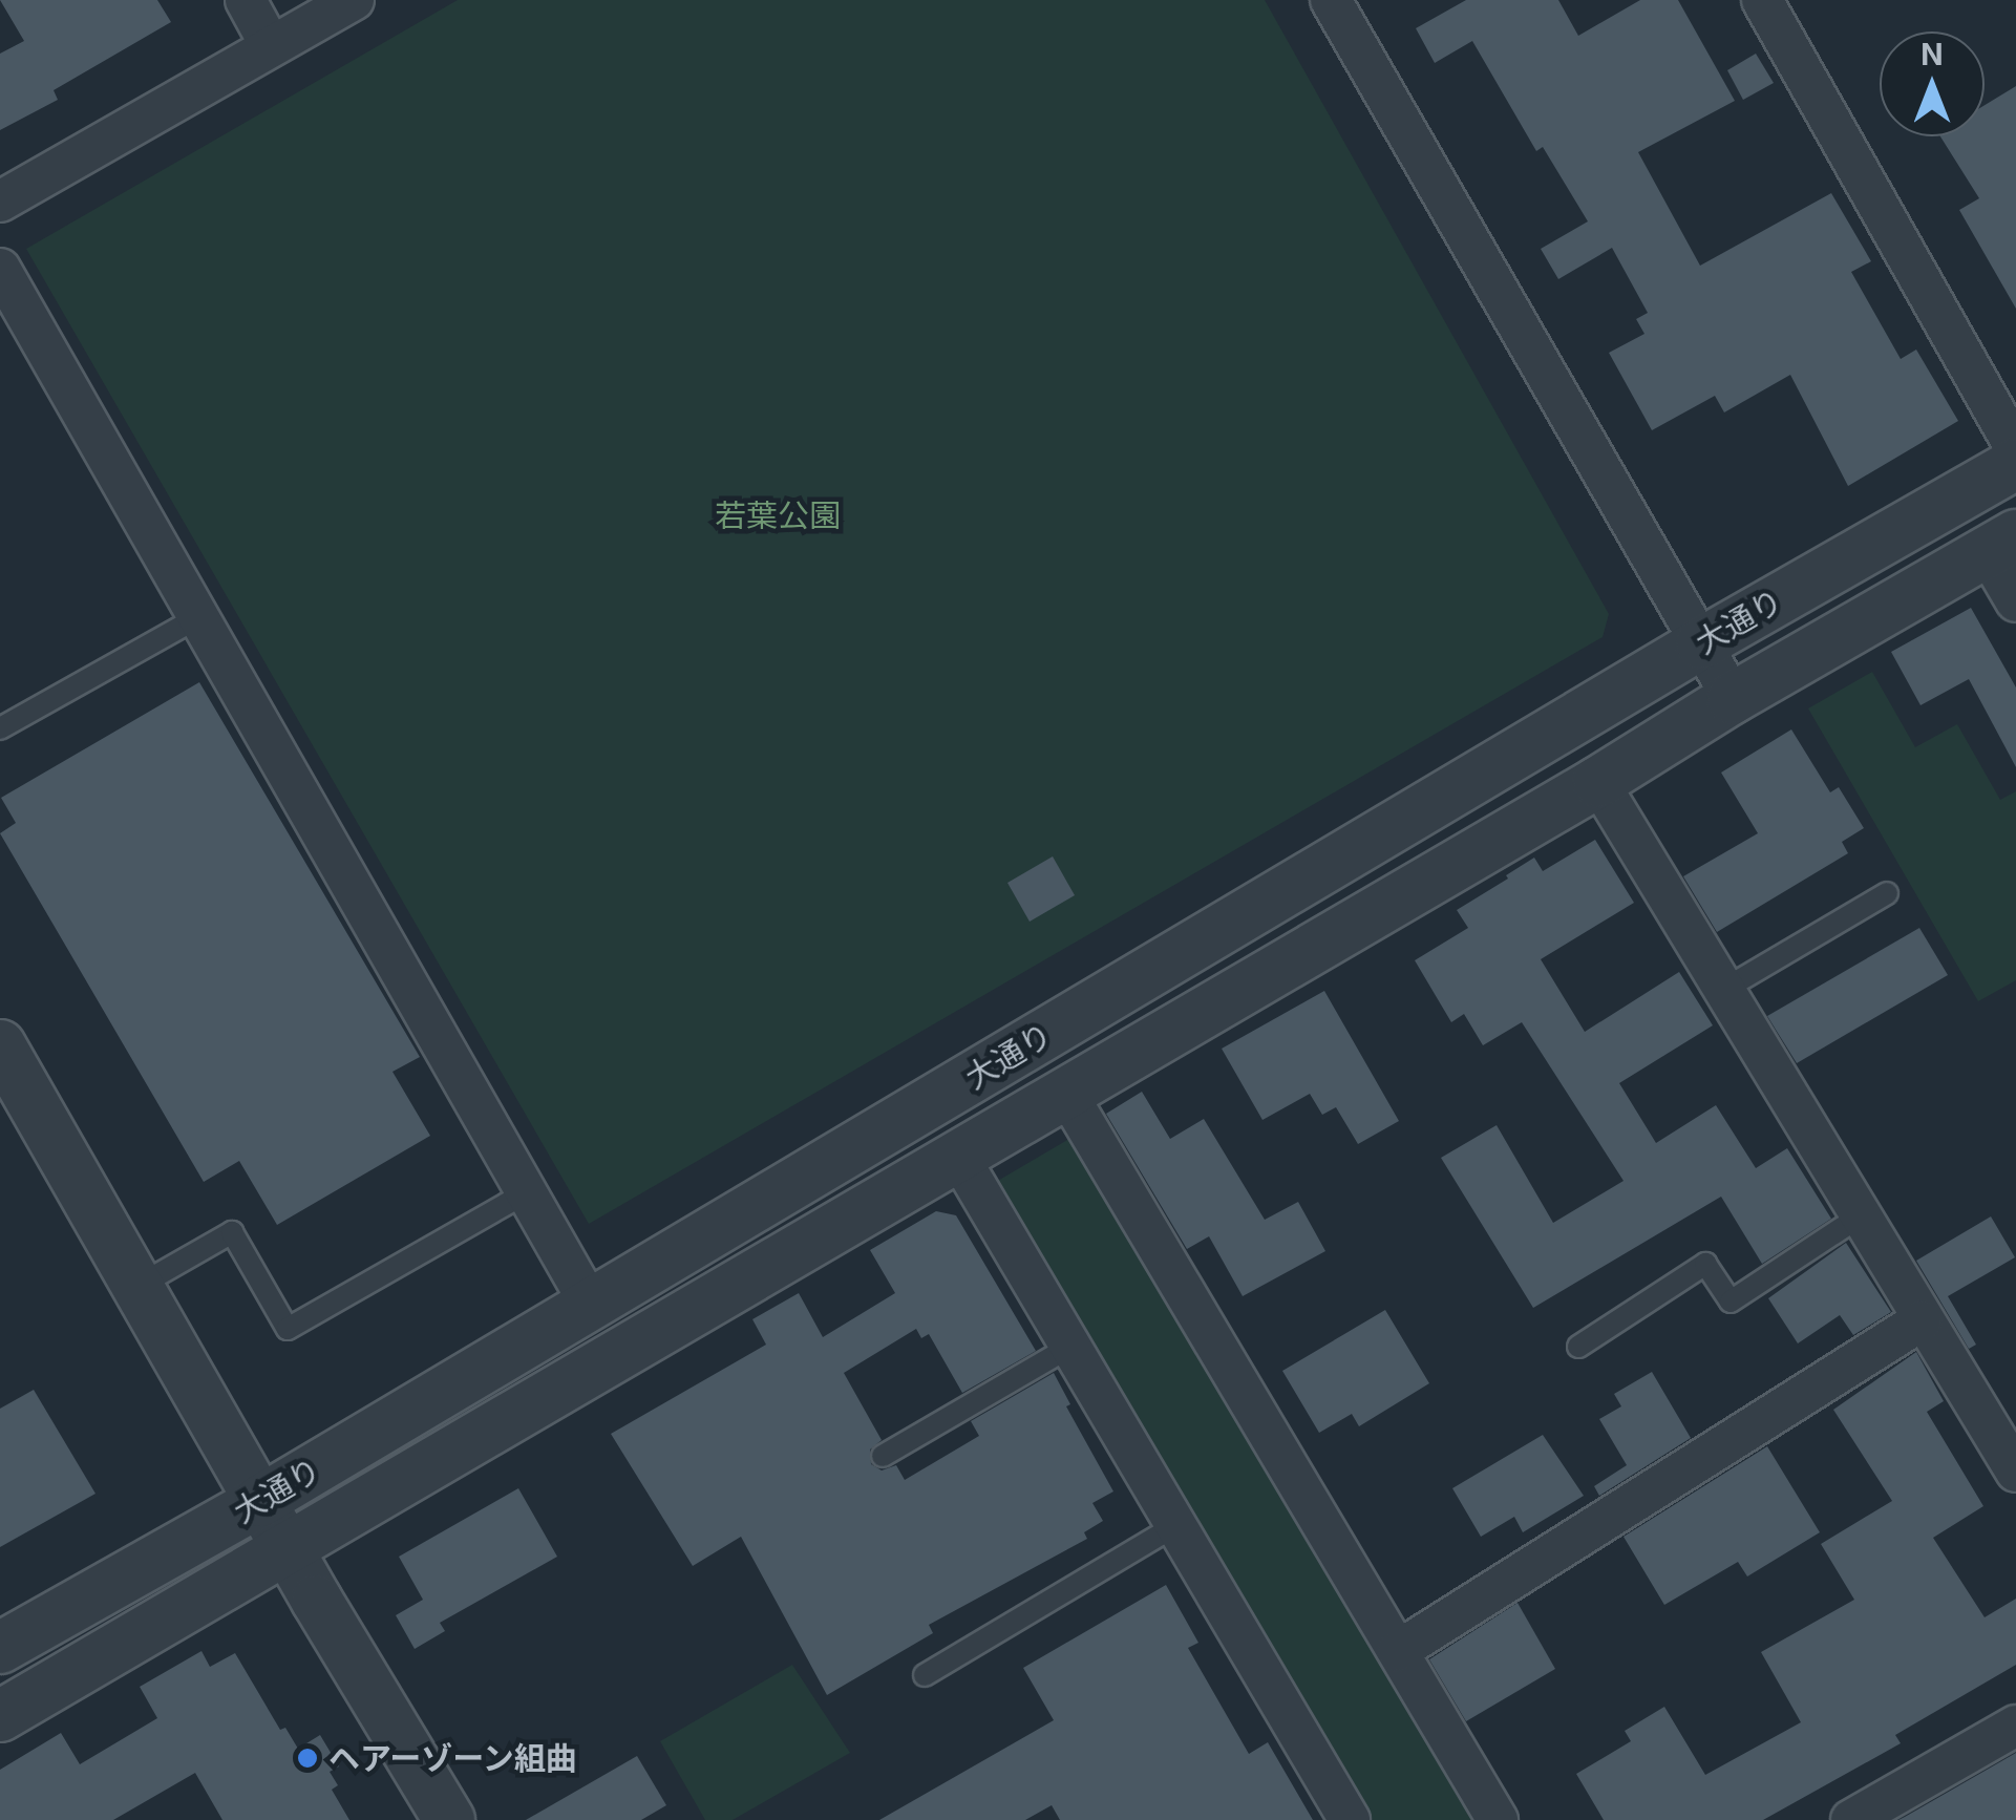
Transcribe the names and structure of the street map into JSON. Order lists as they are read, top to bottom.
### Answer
{
  "streets": {
    "street": ["大通り"]
  },
  "parks": ["若葉公園"],
  "places": ["ヘアーゾーン組曲"],
  "north": "top"
}
